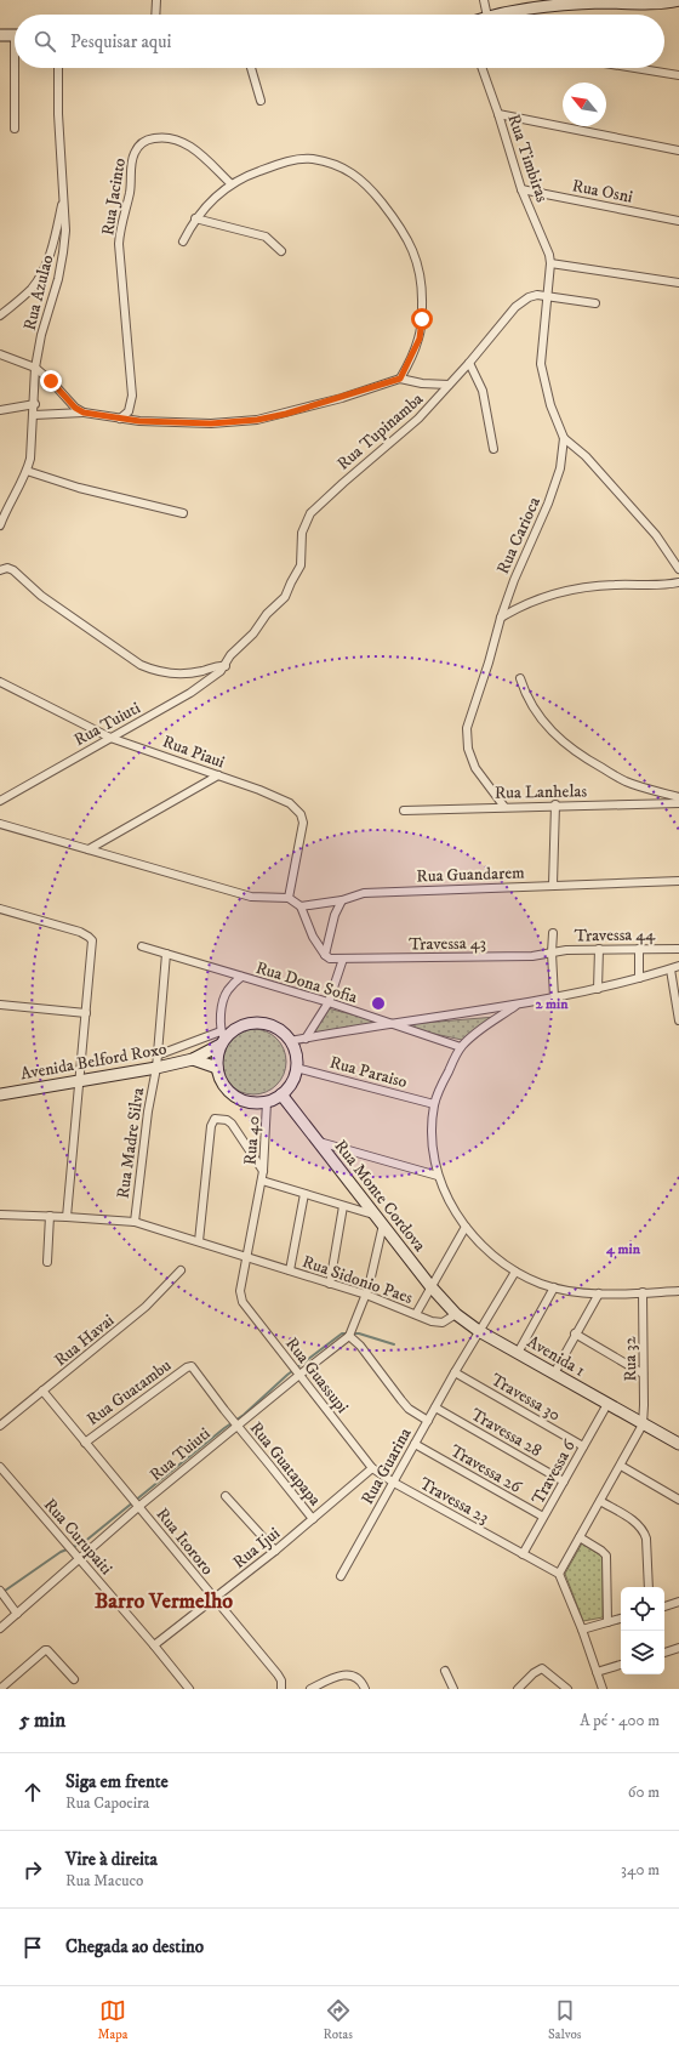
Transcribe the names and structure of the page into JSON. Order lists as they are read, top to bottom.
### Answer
{
  "streets": {
    "street": [
      "Rua Timbiras",
      "Rua Osni",
      "Rua Jacinto",
      "Rua Azulao",
      "Rua Tupinamba",
      "Rua Carioca",
      "Rua Tuiuti",
      "Rua Piaui",
      "Rua Lanhelas",
      "Rua Guandarem",
      "Travessa 44",
      "Travessa 43",
      "Rua Dona Sofia",
      "Avenida Belford Roxo",
      "Rua Paraiso",
      "Rua 40",
      "Rua Madre Silva",
      "Rua Monte Cordova",
      "Rua Sidonio Paes",
      "Rua Havai",
      "Avenida 1",
      "Rua 32",
      "Rua Guassupi",
      "Rua Guatambu",
      "Travessa 30",
      "Travessa 28",
      "Rua Guatapapa",
      "Rua Guarina",
      "Travessa 26",
      "Travessa 6",
      "Travessa 23",
      "Rua Curupaiti",
      "Rua Itororo",
      "Rua Ijui"
    ]
  },
  "crossings": [
    ["Rua Timbiras", "Rua Osni"],
    ["Rua Timbiras", "Rua Carioca"],
    ["Rua Tupinamba", "Rua Carioca"],
    ["Rua Tupinamba", "Rua Tuiuti"],
    ["Rua Carioca", "Rua Lanhelas"],
    ["Rua Tuiuti", "Rua Piaui"],
    ["Rua Tuiuti", "Rua Guassupi"],
    ["Rua Tuiuti", "Rua Guatapapa"],
    ["Rua Tuiuti", "Rua Guarina"],
    ["Rua Tuiuti", "Rua Curupaiti"],
    ["Rua Tuiuti", "Rua Itororo"],
    ["Travessa 44", "Travessa 43"],
    ["Rua Dona Sofia", "Rua Madre Silva"],
    ["Avenida Belford Roxo", "Rua Paraiso"],
    ["Avenida Belford Roxo", "Rua 40"],
    ["Avenida Belford Roxo", "Rua Madre Silva"],
    ["Avenida Belford Roxo", "Rua Monte Cordova"],
    ["Rua Paraiso", "Rua 40"],
    ["Rua Paraiso", "Rua Monte Cordova"],
    ["Rua 40", "Rua Monte Cordova"],
    ["Rua Madre Silva", "Rua Sidonio Paes"],
    ["Rua Monte Cordova", "Rua Sidonio Paes"],
    ["Rua Monte Cordova", "Avenida 1"],
    ["Rua Sidonio Paes", "Avenida 1"],
    ["Rua Sidonio Paes", "Rua Guassupi"],
    ["Rua Havai", "Rua Itororo"],
    ["Avenida 1", "Rua 32"],
    ["Avenida 1", "Travessa 6"],
    ["Rua Guassupi", "Travessa 23"],
    ["Rua Guassupi", "Rua Ijui"],
    ["Rua Guatambu", "Rua Guatapapa"],
    ["Rua Guatambu", "Rua Itororo"],
    ["Travessa 30", "Travessa 6"],
    ["Travessa 28", "Travessa 6"],
    ["Rua Guatapapa", "Rua Ijui"],
    ["Rua Guarina", "Travessa 26"],
    ["Rua Guarina", "Travessa 23"],
    ["Travessa 26", "Travessa 6"],
    ["Travessa 6", "Travessa 23"],
    ["Travessa 23", "Rua Ijui"],
    ["Rua Curupaiti", "Rua Ijui"],
    ["Rua Itororo", "Rua Ijui"]
  ],
  "districts": ["Barro Vermelho"],
  "north": "top left",
  "page": {
    "search": "Pesquisar aqui",
    "heading": ["5 min", "A pé · 400 m"],
    "list": [
      ["Siga em frente", "Rua Capoeira", "60 m"],
      ["Vire à direita", "Rua Macuco", "340 m"],
      "Chegada ao destino"
    ],
    "nav": ["Mapa", "Rotas", "Salvos"]
  },
  "rings": ["2 min", "4 min"]
}
